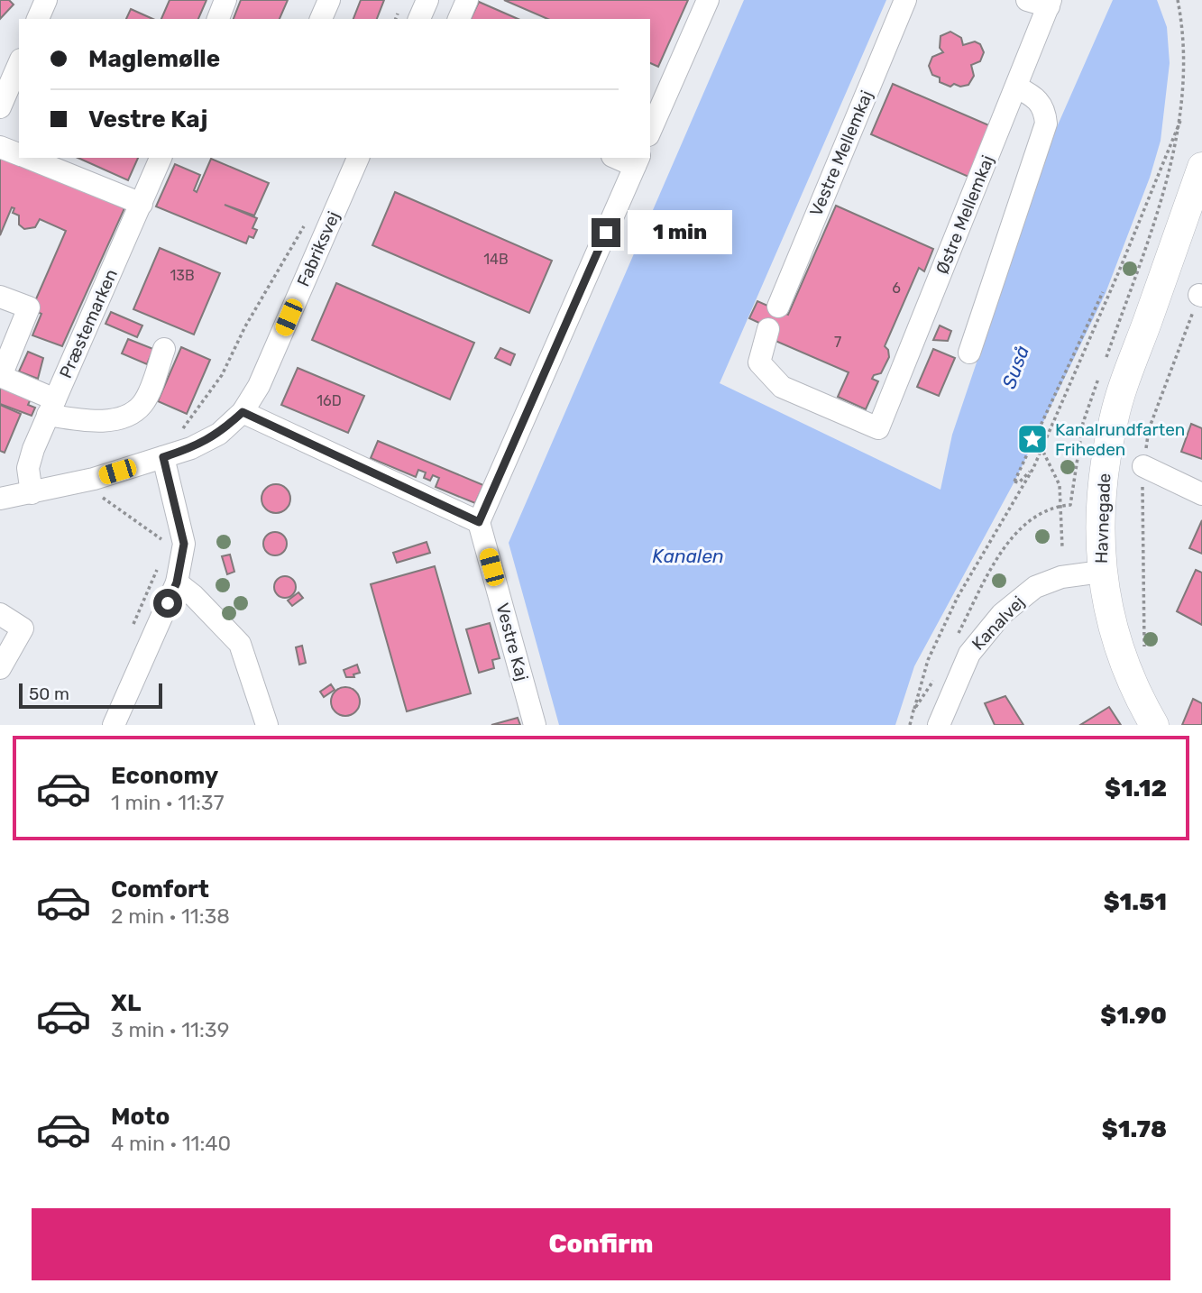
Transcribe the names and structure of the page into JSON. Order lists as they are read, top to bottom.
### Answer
{
  "streets": {
    "main road": ["Havnegade"],
    "street": [
      "Vestre Mellemkaj",
      "Østre Mellemkaj",
      "Fabriksvej",
      "Præstemarken",
      "Kanalvej",
      "Vestre Kaj"
    ]
  },
  "crossings": [
    ["Fabriksvej", "Præstemarken"],
    ["Havnegade", "Kanalvej"]
  ],
  "water": ["Suså", "Kanalen"],
  "places": {
    "place": ["Kanalrundfarten Friheden"]
  },
  "house_numbers": [
    "14B",
    "13B",
    "6",
    "7",
    "16D"
  ],
  "scale_bar": "50 m",
  "page": {
    "banner": ["Maglemølle", "Vestre Kaj"],
    "bubble": "1 min",
    "scale": "50 m",
    "list": [
      {
        "name": "Economy",
        "note": "1 min · 11:37",
        "value": "$1.12"
      },
      {
        "name": "Comfort",
        "note": "2 min · 11:38",
        "value": "$1.51"
      },
      {
        "name": "XL",
        "note": "3 min · 11:39",
        "value": "$1.90"
      },
      {
        "name": "Moto",
        "note": "4 min · 11:40",
        "value": "$1.78"
      }
    ],
    "buttons": "Confirm"
  }
}
